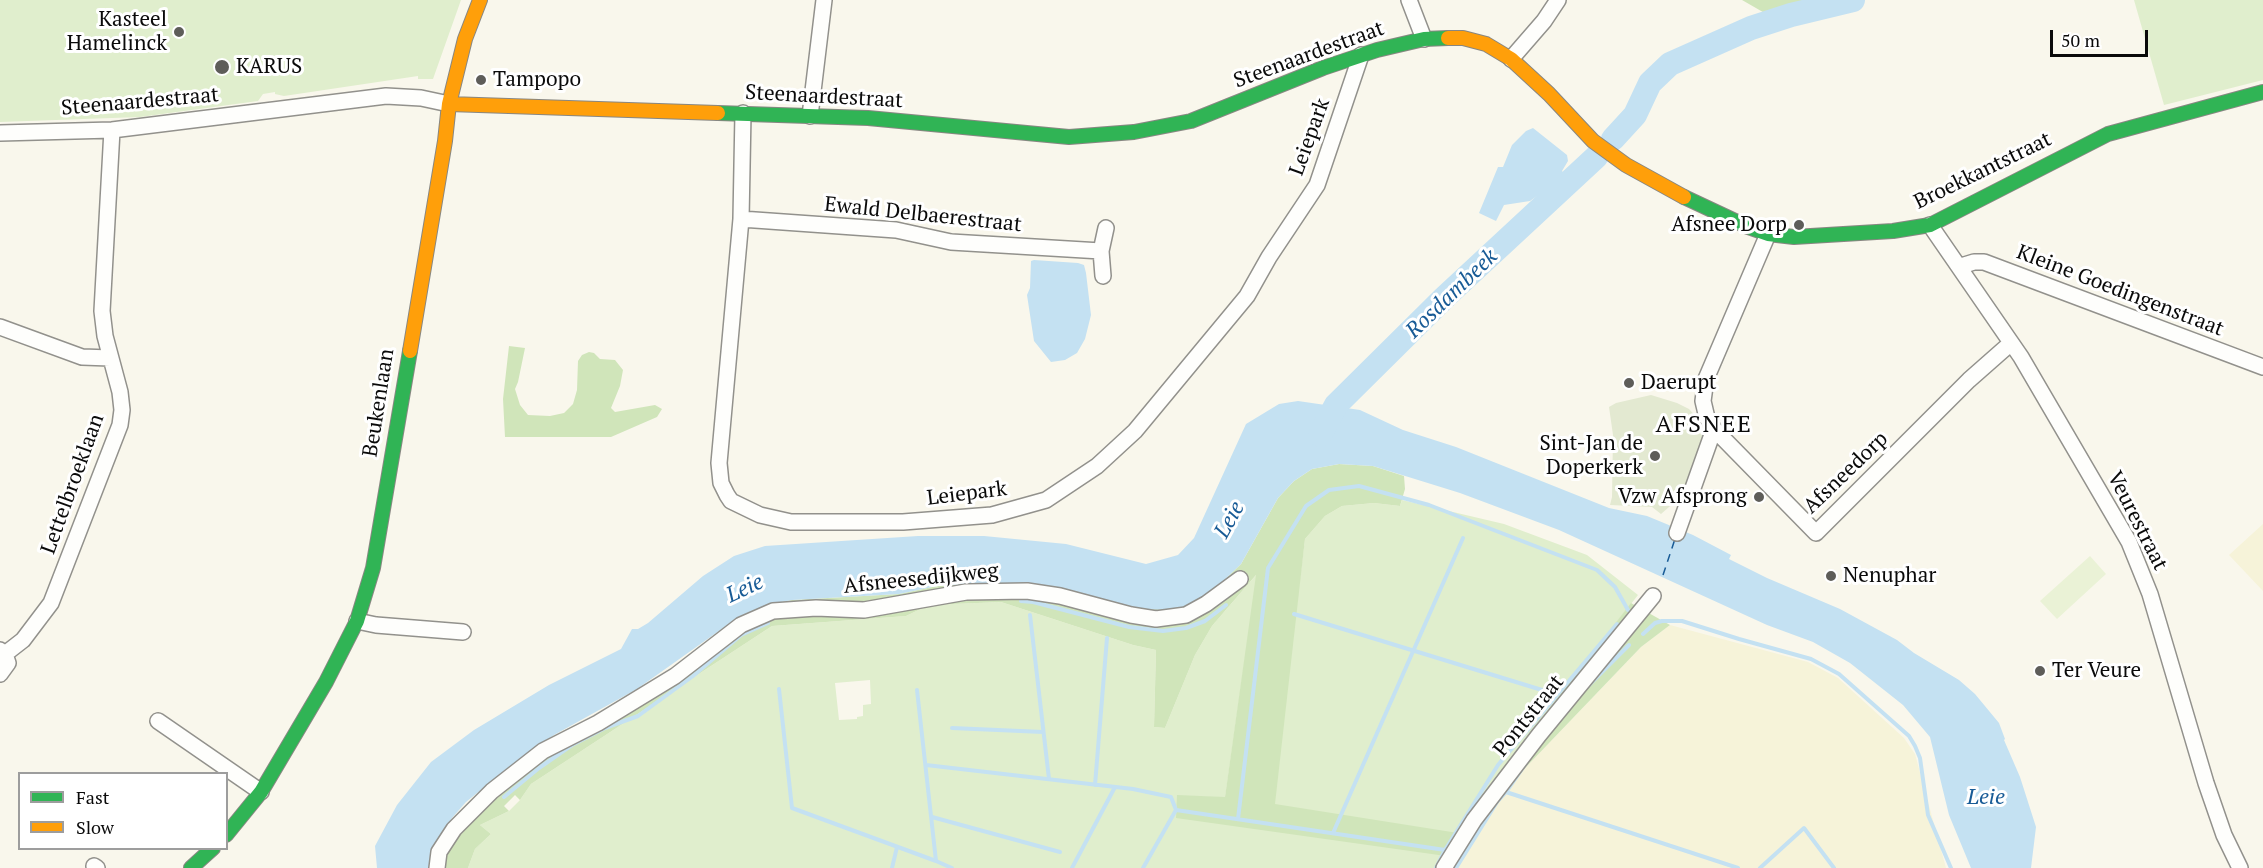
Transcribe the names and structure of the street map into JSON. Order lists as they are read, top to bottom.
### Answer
{
  "streets": {
    "street": [
      "Steenaardestraat",
      "Leiepark",
      "Broekkantstraat",
      "Ewald Delbaerestraat",
      "Kleine Goedingenstraat",
      "Beukenlaan",
      "Afsneedorp",
      "Lettelbroeklaan",
      "Veurestraat",
      "Afsneesedijkweg",
      "Pontstraat"
    ]
  },
  "crossings": [
    ["Steenaardestraat", "Leiepark"],
    ["Steenaardestraat", "Broekkantstraat"],
    ["Steenaardestraat", "Beukenlaan"],
    ["Steenaardestraat", "Lettelbroeklaan"],
    ["Leiepark", "Ewald Delbaerestraat"],
    ["Broekkantstraat", "Afsneedorp"],
    ["Broekkantstraat", "Veurestraat"],
    ["Kleine Goedingenstraat", "Veurestraat"],
    ["Afsneedorp", "Veurestraat"]
  ],
  "districts": ["AFSNEE"],
  "water": ["Rosdambeek", "Leie"],
  "places": [
    "Kasteel Hamelinck",
    "KARUS",
    "Tampopo",
    "Afsnee Dorp",
    "Daerupt",
    "Sint-Jan de Doperkerk",
    "Vzw Afsprong",
    "Nenuphar",
    "Ter Veure"
  ],
  "legend": ["Fast", "Slow"],
  "scale_bar": "50 m"
}
